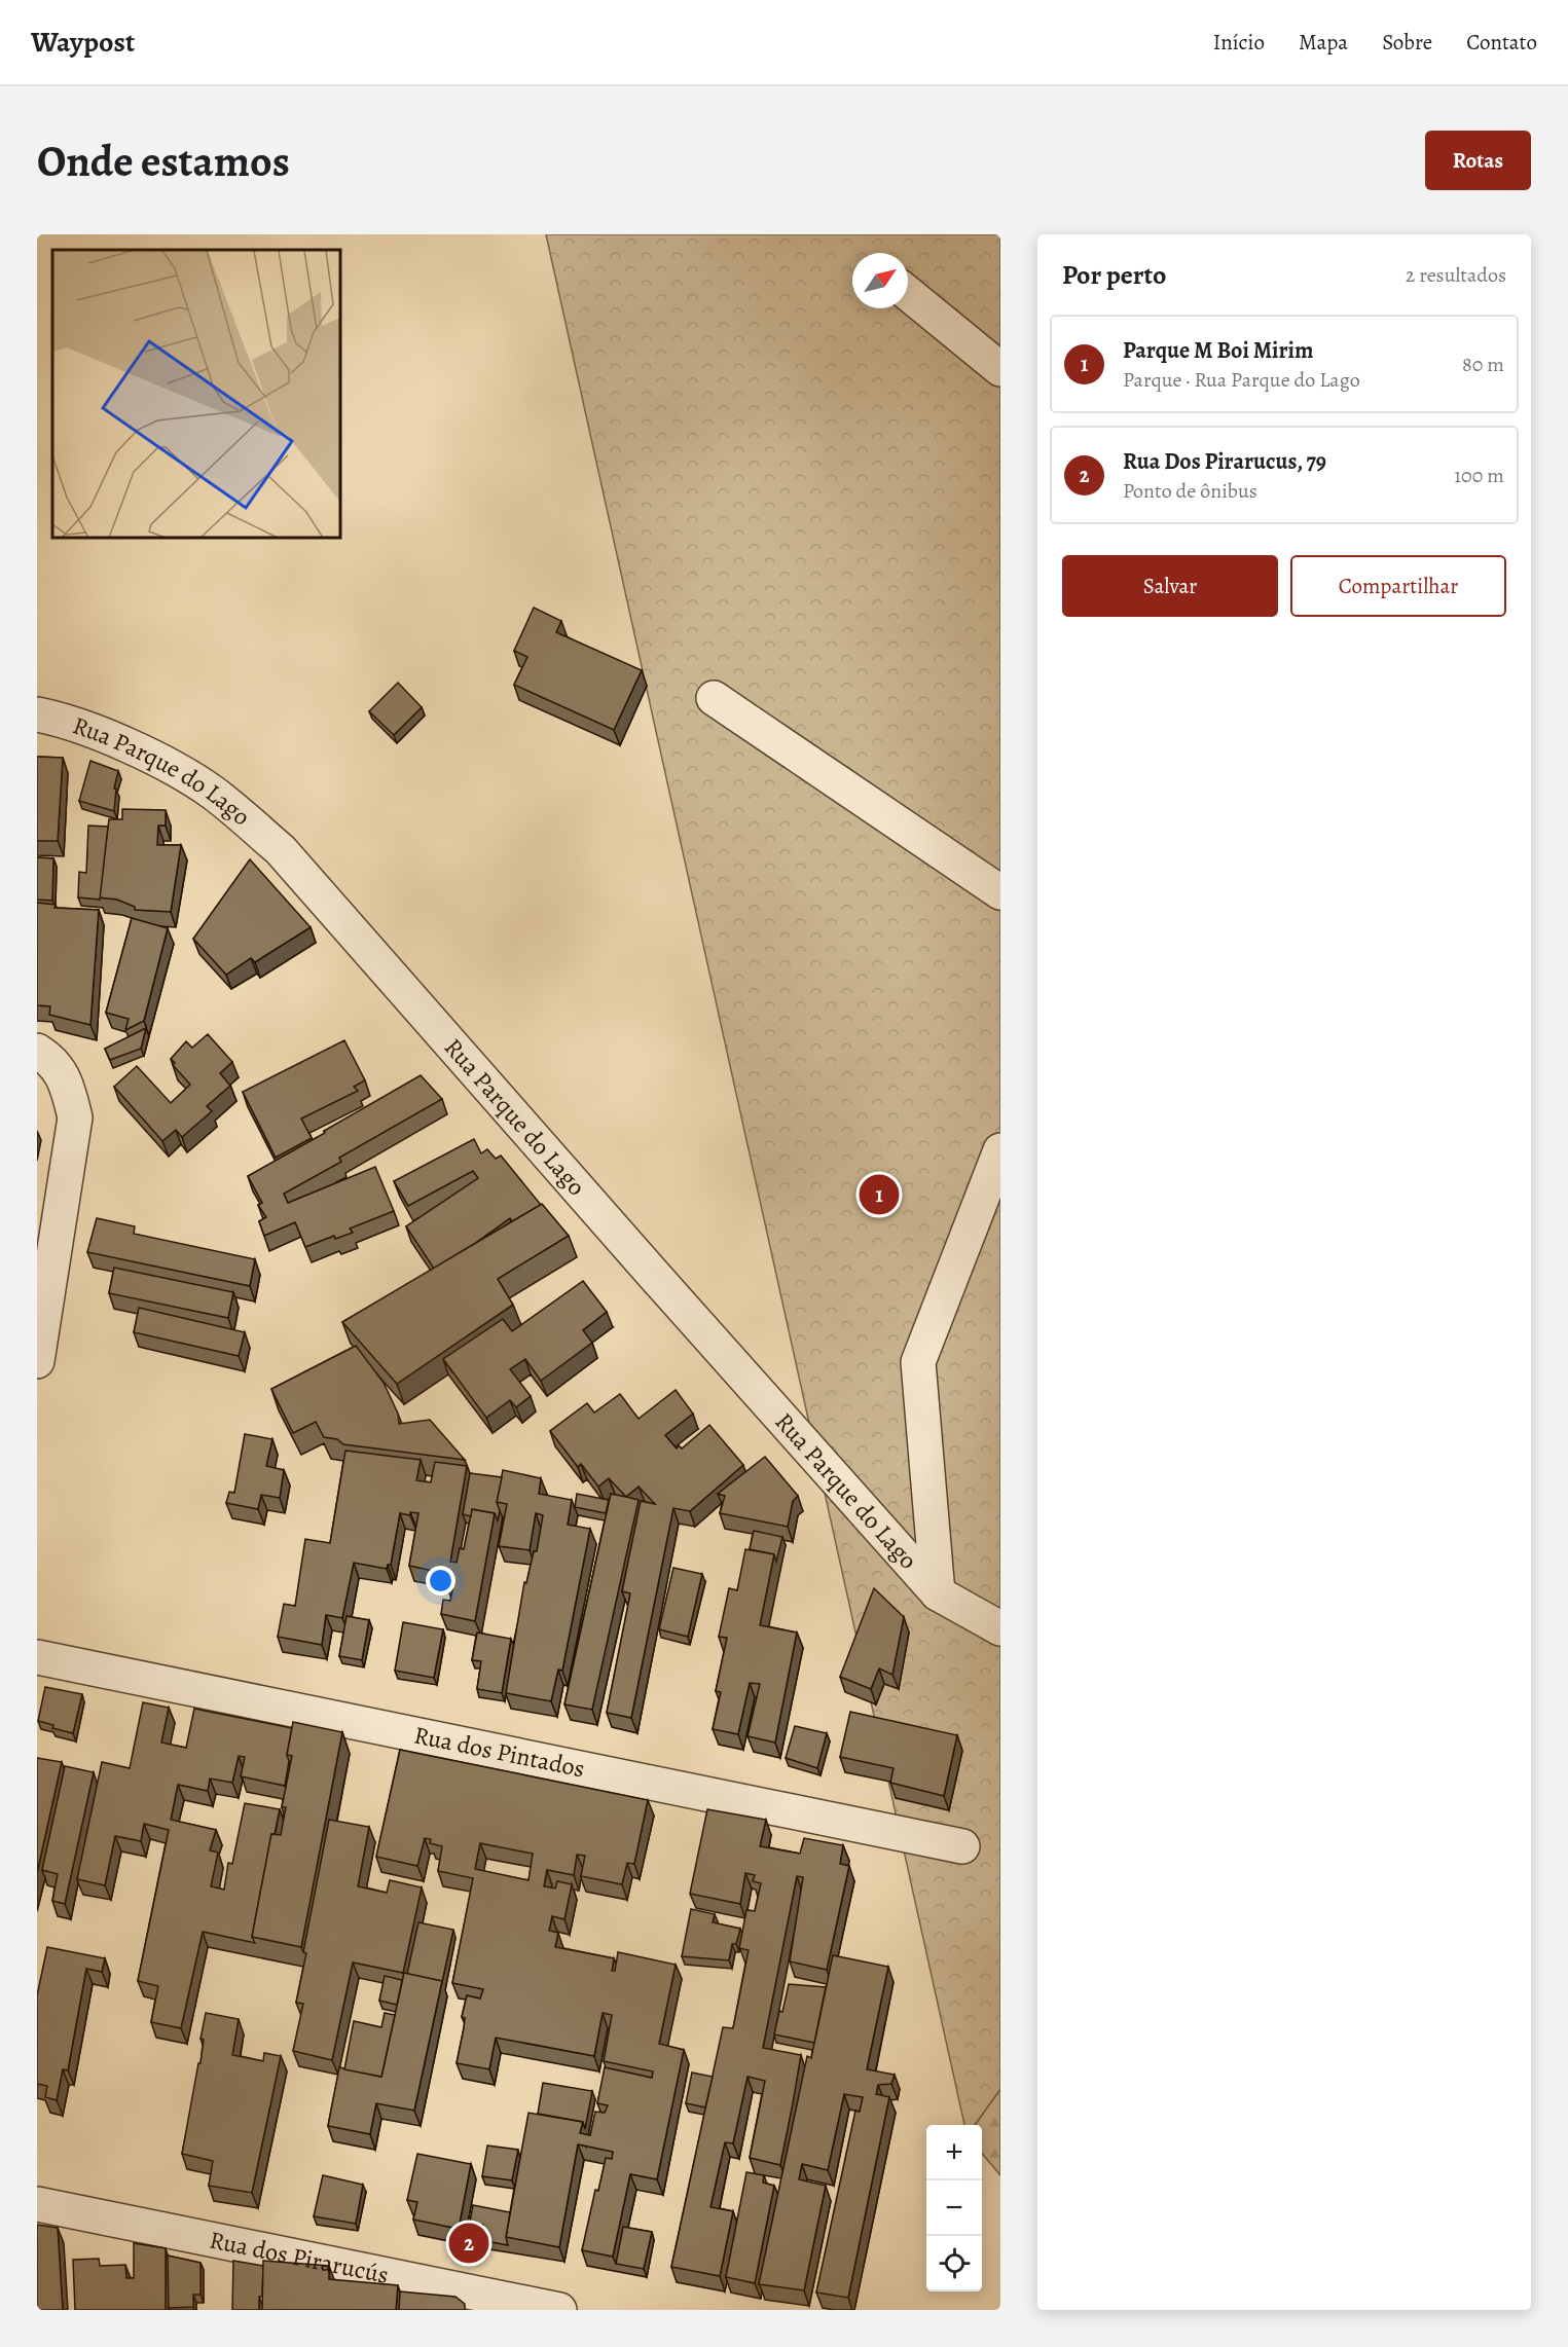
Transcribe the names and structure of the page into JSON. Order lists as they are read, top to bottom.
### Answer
{
  "streets": {
    "street": ["Rua Parque do Lago", "Rua dos Pintados", "Rua dos Pirarucús"]
  },
  "north": "top right",
  "page": {
    "header": "Waypost",
    "nav": [
      "Início",
      "Mapa",
      "Sobre",
      "Contato"
    ],
    "buttons": [
      "Rotas",
      ["Salvar", "Compartilhar"]
    ],
    "title": "Onde estamos",
    "heading": ["Por perto", "2 resultados"],
    "list": [
      {
        "mark": "1",
        "name": "Parque M Boi Mirim",
        "note": "Parque · Rua Parque do Lago",
        "value": "80 m"
      },
      {
        "mark": "2",
        "name": "Rua Dos Pirarucus, 79",
        "note": "Ponto de ônibus",
        "value": "100 m"
      }
    ],
    "pins": ["1", "2"],
    "map_buttons": ["+", "−"]
  }
}
